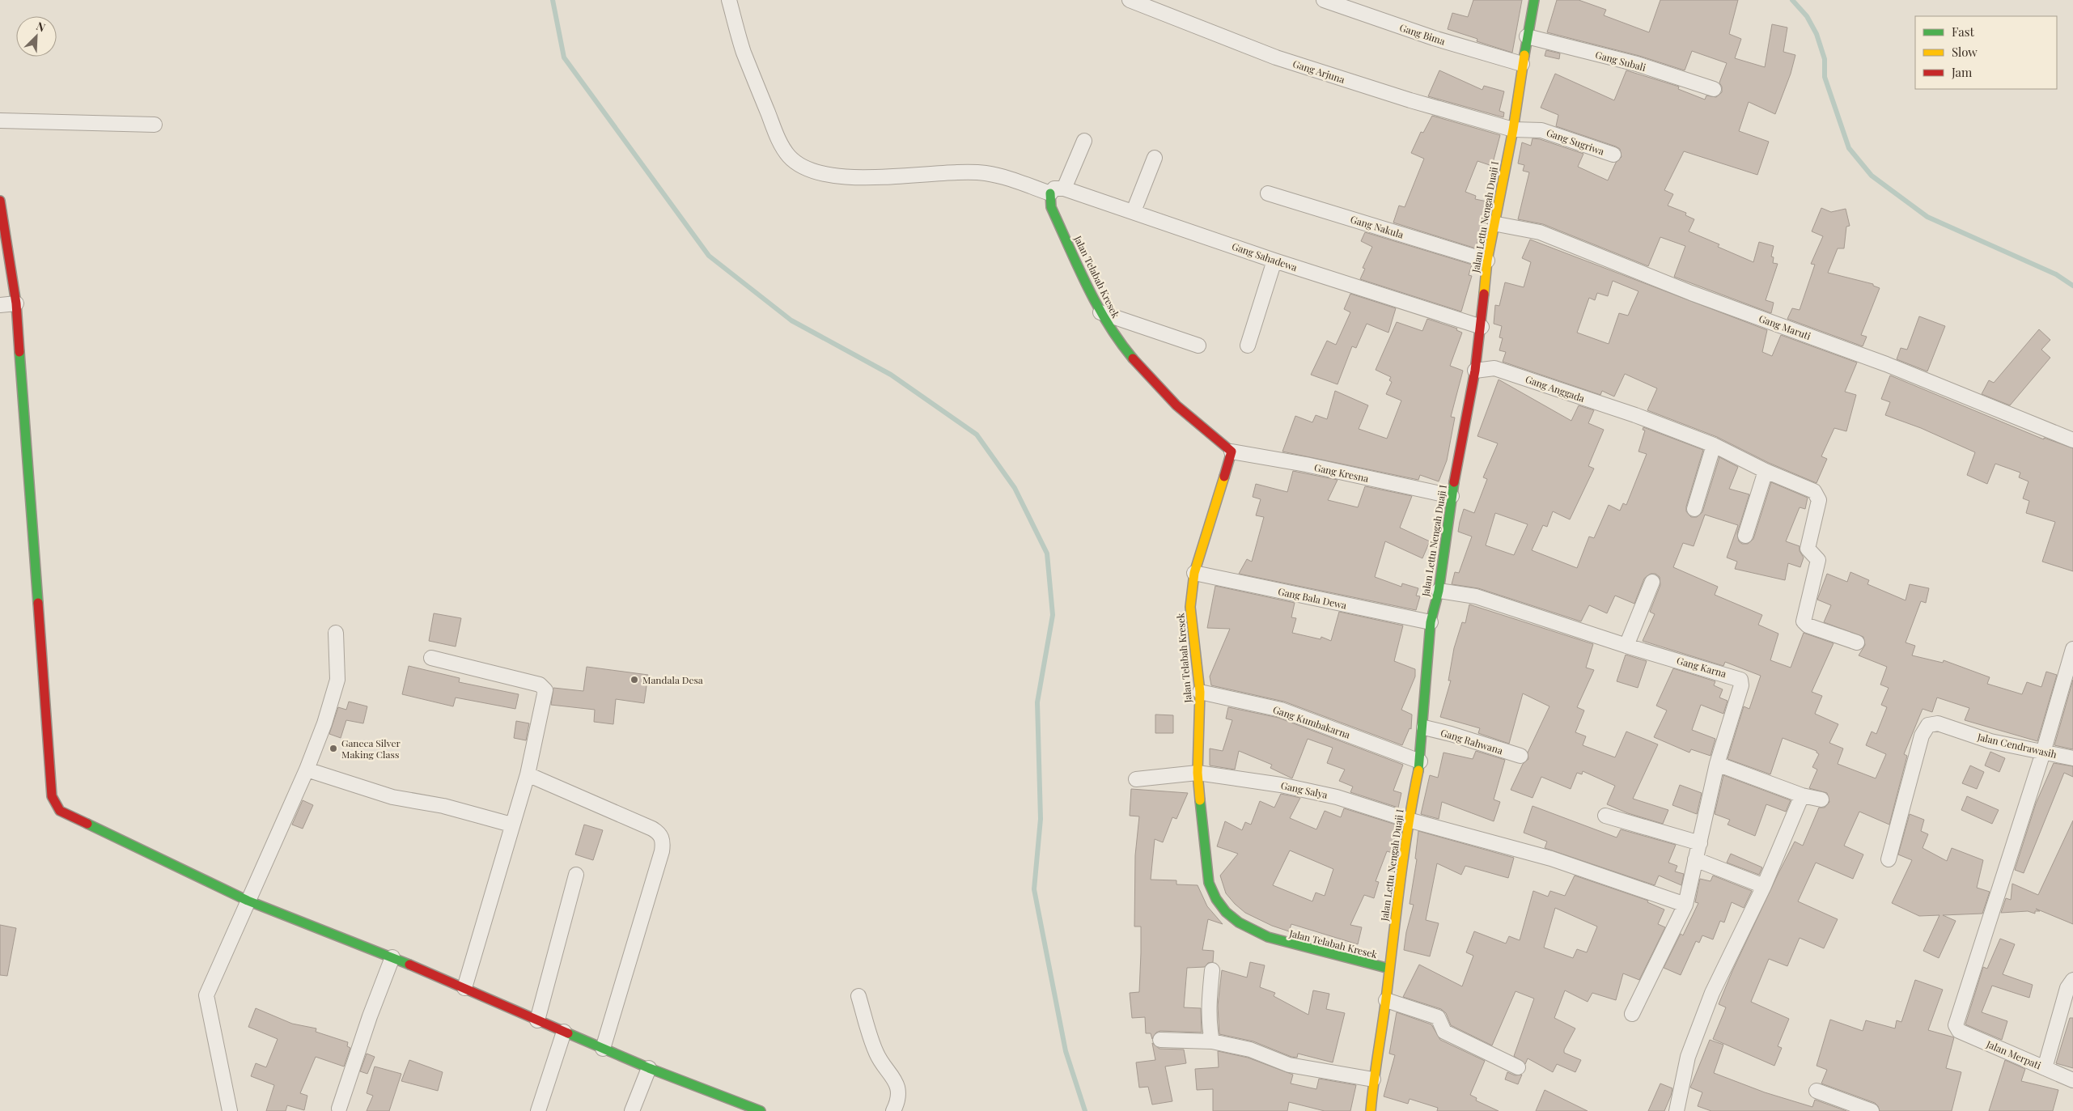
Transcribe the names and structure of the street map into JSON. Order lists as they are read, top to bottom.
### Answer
{
  "streets": {
    "street": [
      "Gang Bima",
      "Gang Subali",
      "Gang Arjuna",
      "Gang Sugriwa",
      "Jalan Lettu Nengah Duaji I",
      "Gang Nakula",
      "Gang Sahadewa",
      "Jalan Telabah Kresek",
      "Gang Maruti",
      "Gang Anggada",
      "Gang Kresna",
      "Gang Bala Dewa",
      "Gang Karna",
      "Gang Kumbakarna",
      "Gang Rahwana",
      "Jalan Cendrawasih",
      "Gang Salya",
      "Jalan Merpati"
    ]
  },
  "crossings": [
    ["Gang Bima", "Jalan Lettu Nengah Duaji I"],
    ["Gang Subali", "Jalan Lettu Nengah Duaji I"],
    ["Gang Arjuna", "Gang Sugriwa"],
    ["Gang Arjuna", "Jalan Lettu Nengah Duaji I"],
    ["Gang Sugriwa", "Jalan Lettu Nengah Duaji I"],
    ["Jalan Lettu Nengah Duaji I", "Gang Nakula"],
    ["Jalan Lettu Nengah Duaji I", "Gang Sahadewa"],
    ["Jalan Lettu Nengah Duaji I", "Jalan Telabah Kresek"],
    ["Jalan Lettu Nengah Duaji I", "Gang Maruti"],
    ["Jalan Lettu Nengah Duaji I", "Gang Anggada"],
    ["Jalan Lettu Nengah Duaji I", "Gang Kresna"],
    ["Jalan Lettu Nengah Duaji I", "Gang Bala Dewa"],
    ["Jalan Lettu Nengah Duaji I", "Gang Karna"],
    ["Jalan Lettu Nengah Duaji I", "Gang Kumbakarna"],
    ["Jalan Lettu Nengah Duaji I", "Gang Rahwana"],
    ["Jalan Lettu Nengah Duaji I", "Gang Salya"],
    ["Jalan Telabah Kresek", "Gang Kresna"],
    ["Jalan Telabah Kresek", "Gang Bala Dewa"],
    ["Jalan Telabah Kresek", "Gang Kumbakarna"],
    ["Jalan Telabah Kresek", "Gang Salya"],
    ["Gang Karna", "Gang Salya"],
    ["Jalan Cendrawasih", "Jalan Merpati"]
  ],
  "places": ["Mandala Desa", "Ganeca Silver Making Class"],
  "legend": ["Fast", "Slow", "Jam"],
  "north": "top right"
}
